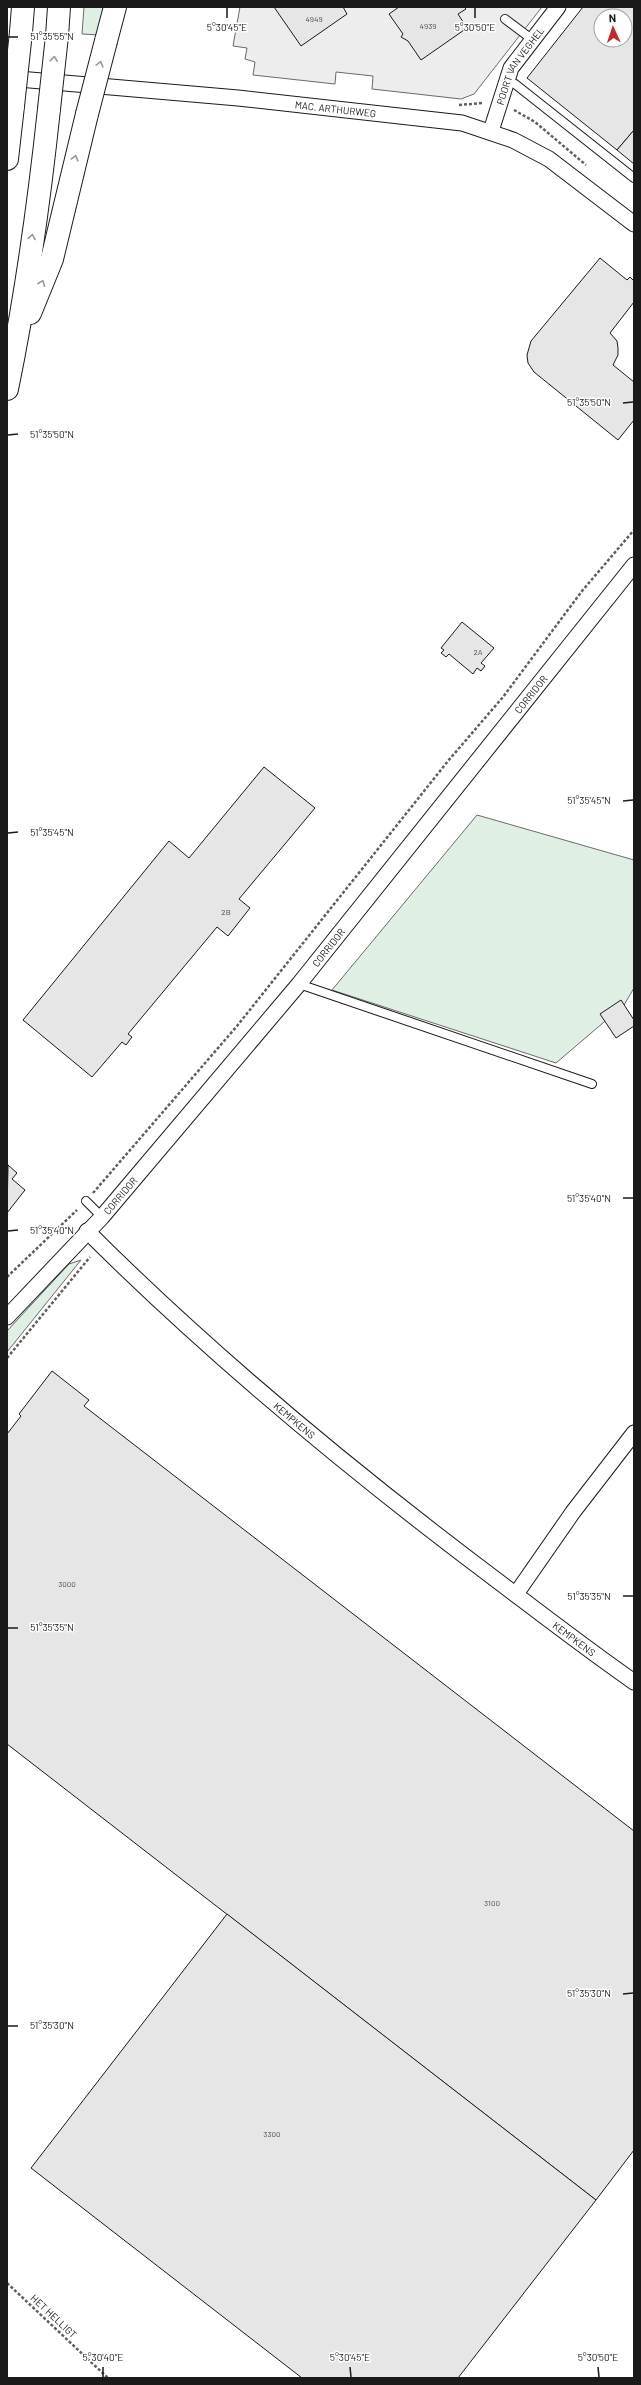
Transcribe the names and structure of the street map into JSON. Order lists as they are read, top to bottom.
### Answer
{
  "streets": {
    "street": [
      "POORT VAN VEGHEL",
      "MAC. ARTHURWEG",
      "CORRIDOR",
      "KEMPKENS"
    ],
    "path": ["HET HELLIGT"]
  },
  "crossings": [
    ["POORT VAN VEGHEL", "MAC. ARTHURWEG"],
    ["CORRIDOR", "KEMPKENS"]
  ],
  "house_numbers": [
    "4949",
    "4939",
    "2A",
    "2B",
    "3000",
    "3100",
    "3300"
  ],
  "north": "top",
  "coordinates": [
    "5°30'45\"E",
    "5°30'50\"E",
    "51°35'55\"N",
    "51°35'50\"N",
    "51°35'45\"N",
    "51°35'40\"N",
    "51°35'35\"N",
    "51°35'30\"N",
    "5°30'40\"E"
  ]
}
